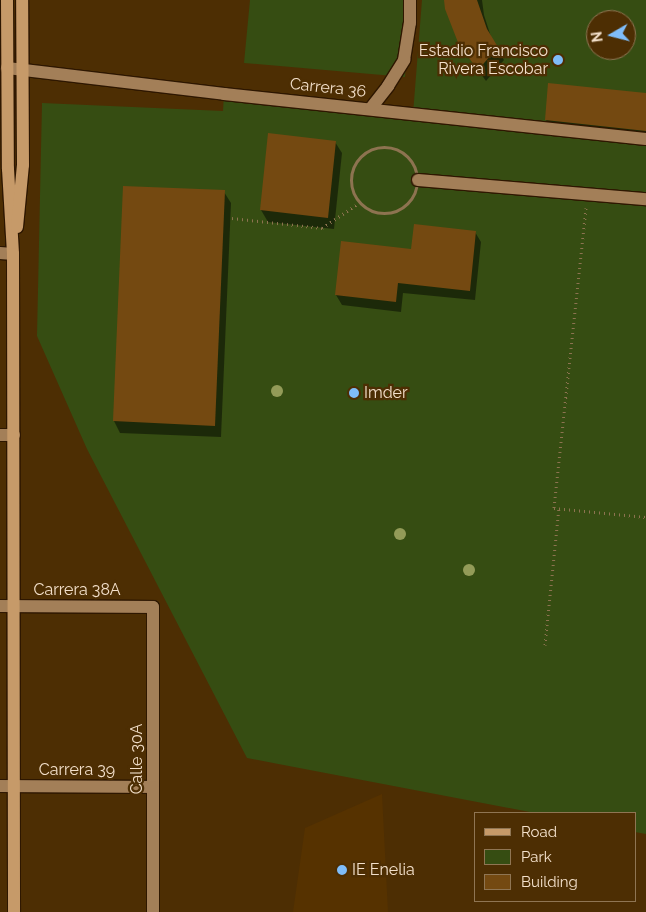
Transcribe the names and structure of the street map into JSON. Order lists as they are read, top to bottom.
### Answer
{
  "streets": {
    "street": [
      "Carrera 36",
      "Carrera 38A",
      "Calle 30A",
      "Carrera 39"
    ]
  },
  "crossings": [
    ["Carrera 38A", "Calle 30A"],
    ["Calle 30A", "Carrera 39"]
  ],
  "places": ["Estadio Francisco Rivera Escobar", "Imder", "IE Enelia"],
  "legend": ["Road", "Park", "Building"],
  "north": "left"
}
